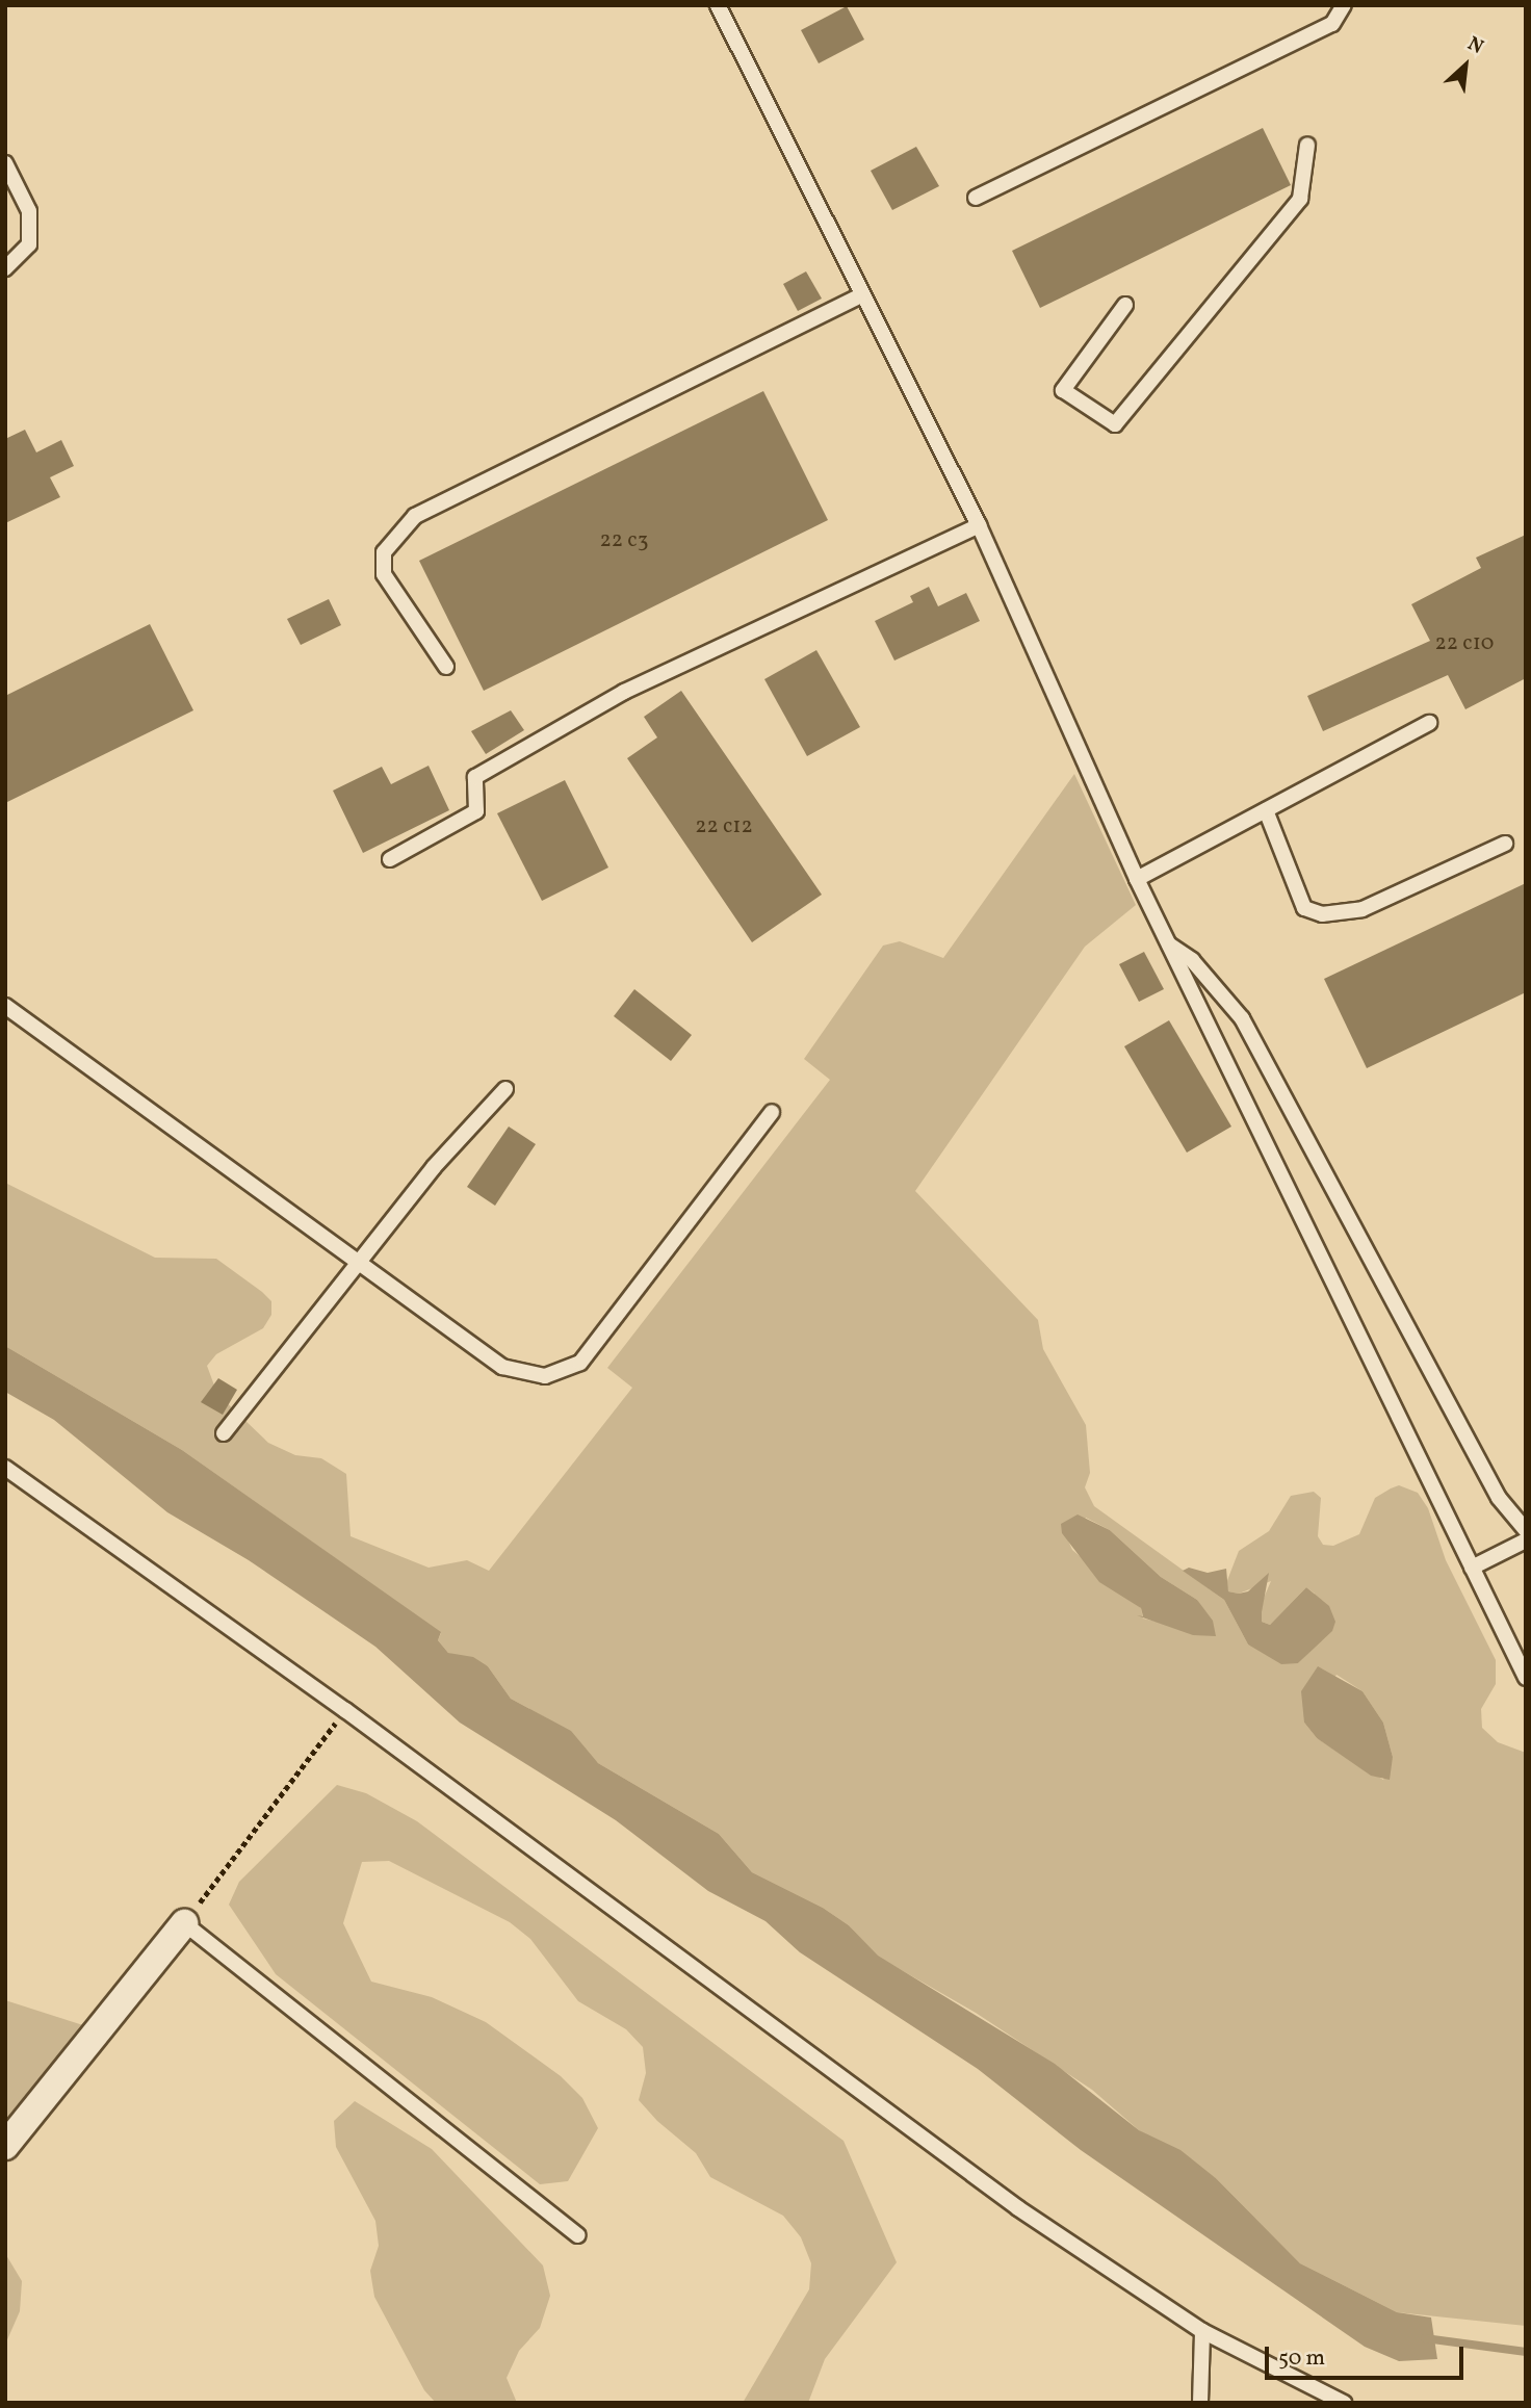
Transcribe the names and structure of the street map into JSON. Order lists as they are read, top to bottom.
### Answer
{
  "house_numbers": ["22 с3", "22 с10", "22 с12"],
  "scale_bar": "50 m",
  "north": "top right"
}
